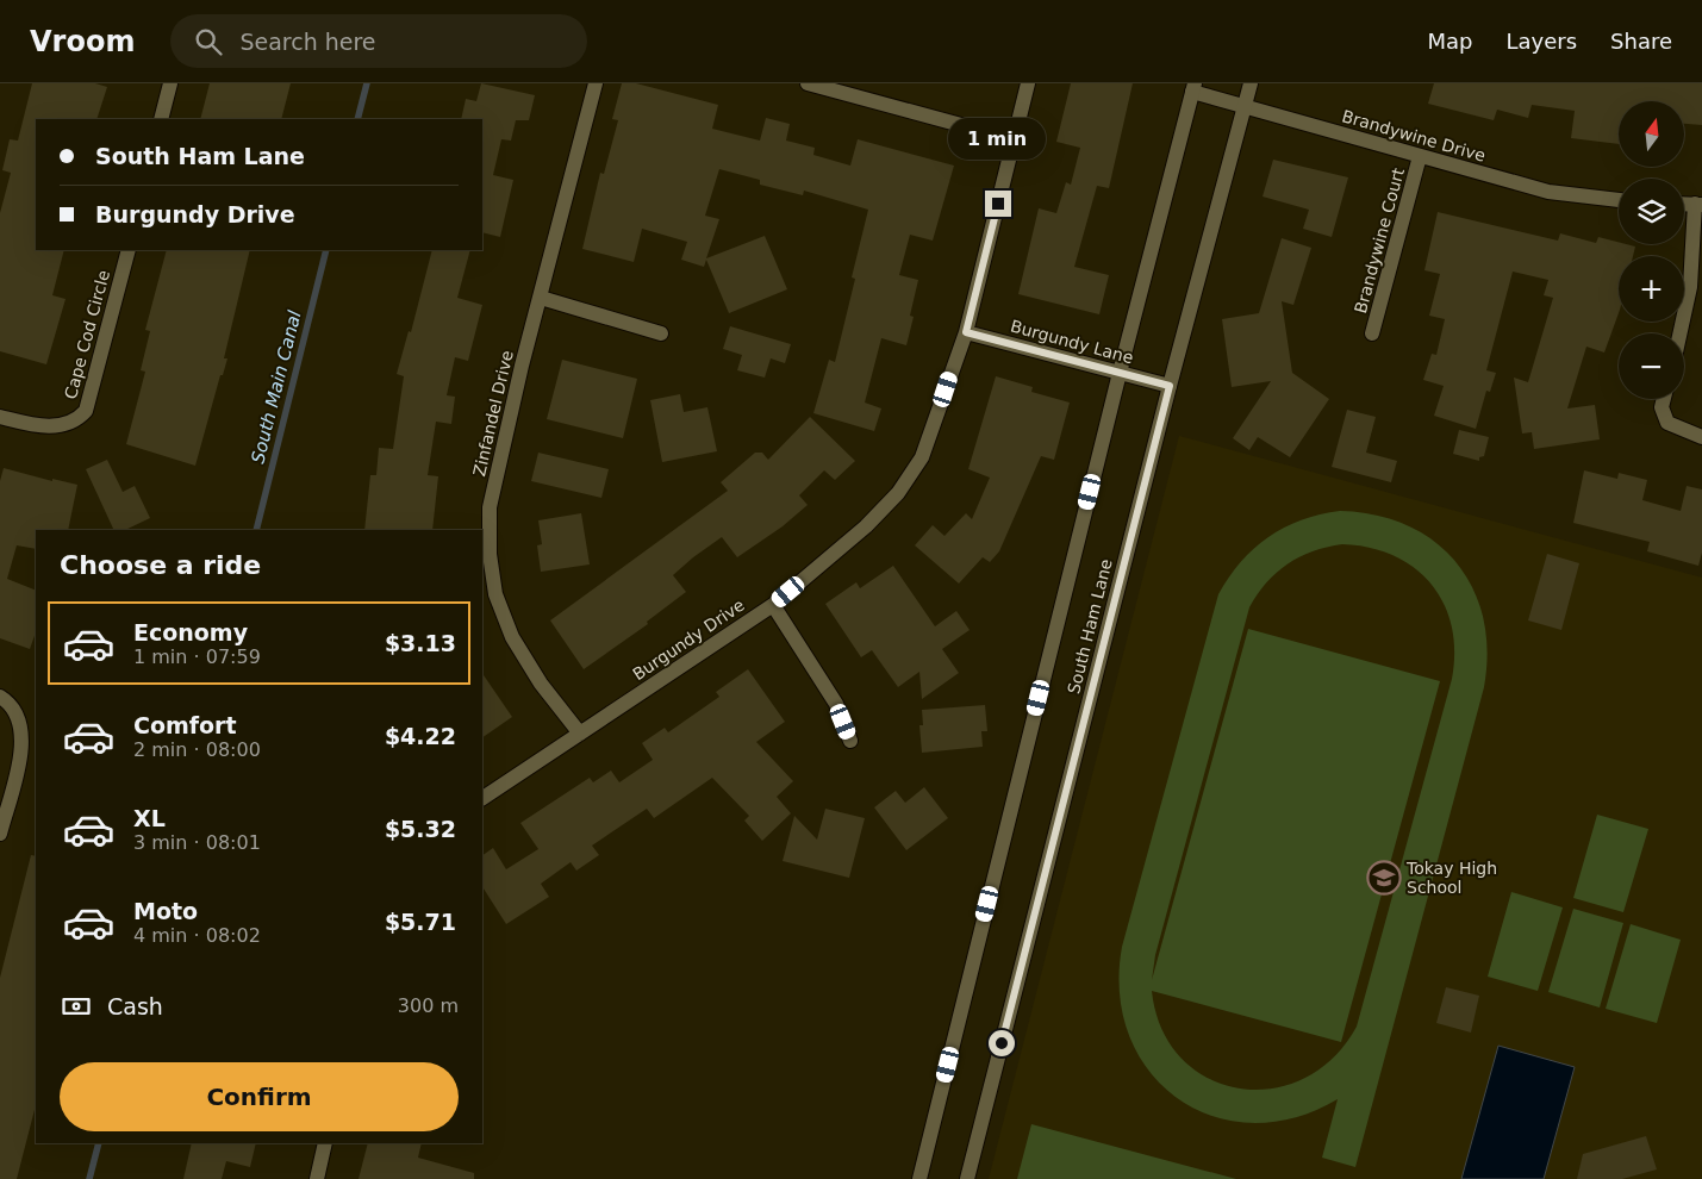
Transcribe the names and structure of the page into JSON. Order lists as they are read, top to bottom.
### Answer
{
  "streets": {
    "street": [
      "Brandywine Drive",
      "Brandywine Court",
      "Cape Cod Circle",
      "Burgundy Lane",
      "Zinfandel Drive",
      "South Ham Lane",
      "Burgundy Drive"
    ]
  },
  "crossings": [
    ["Brandywine Drive", "Brandywine Court"],
    ["Brandywine Drive", "South Ham Lane"],
    ["Burgundy Lane", "South Ham Lane"],
    ["Burgundy Lane", "Burgundy Drive"],
    ["Zinfandel Drive", "Burgundy Drive"]
  ],
  "water": ["South Main Canal"],
  "places": {
    "school or university": ["Tokay High School"]
  },
  "north": "top",
  "page": {
    "header": "Vroom",
    "search": "Search here",
    "nav": ["Map", "Layers", "Share"],
    "map_buttons": ["+", "−"],
    "bubble": "1 min",
    "banner": ["South Ham Lane", "Burgundy Drive"],
    "heading": "Choose a ride",
    "list": [
      {
        "name": "Economy",
        "note": "1 min · 07:59",
        "value": "$3.13"
      },
      {
        "name": "Comfort",
        "note": "2 min · 08:00",
        "value": "$4.22"
      },
      {
        "name": "XL",
        "note": "3 min · 08:01",
        "value": "$5.32"
      },
      {
        "name": "Moto",
        "note": "4 min · 08:02",
        "value": "$5.71"
      }
    ],
    "pay": ["Cash", "300 m"],
    "buttons": "Confirm"
  }
}
